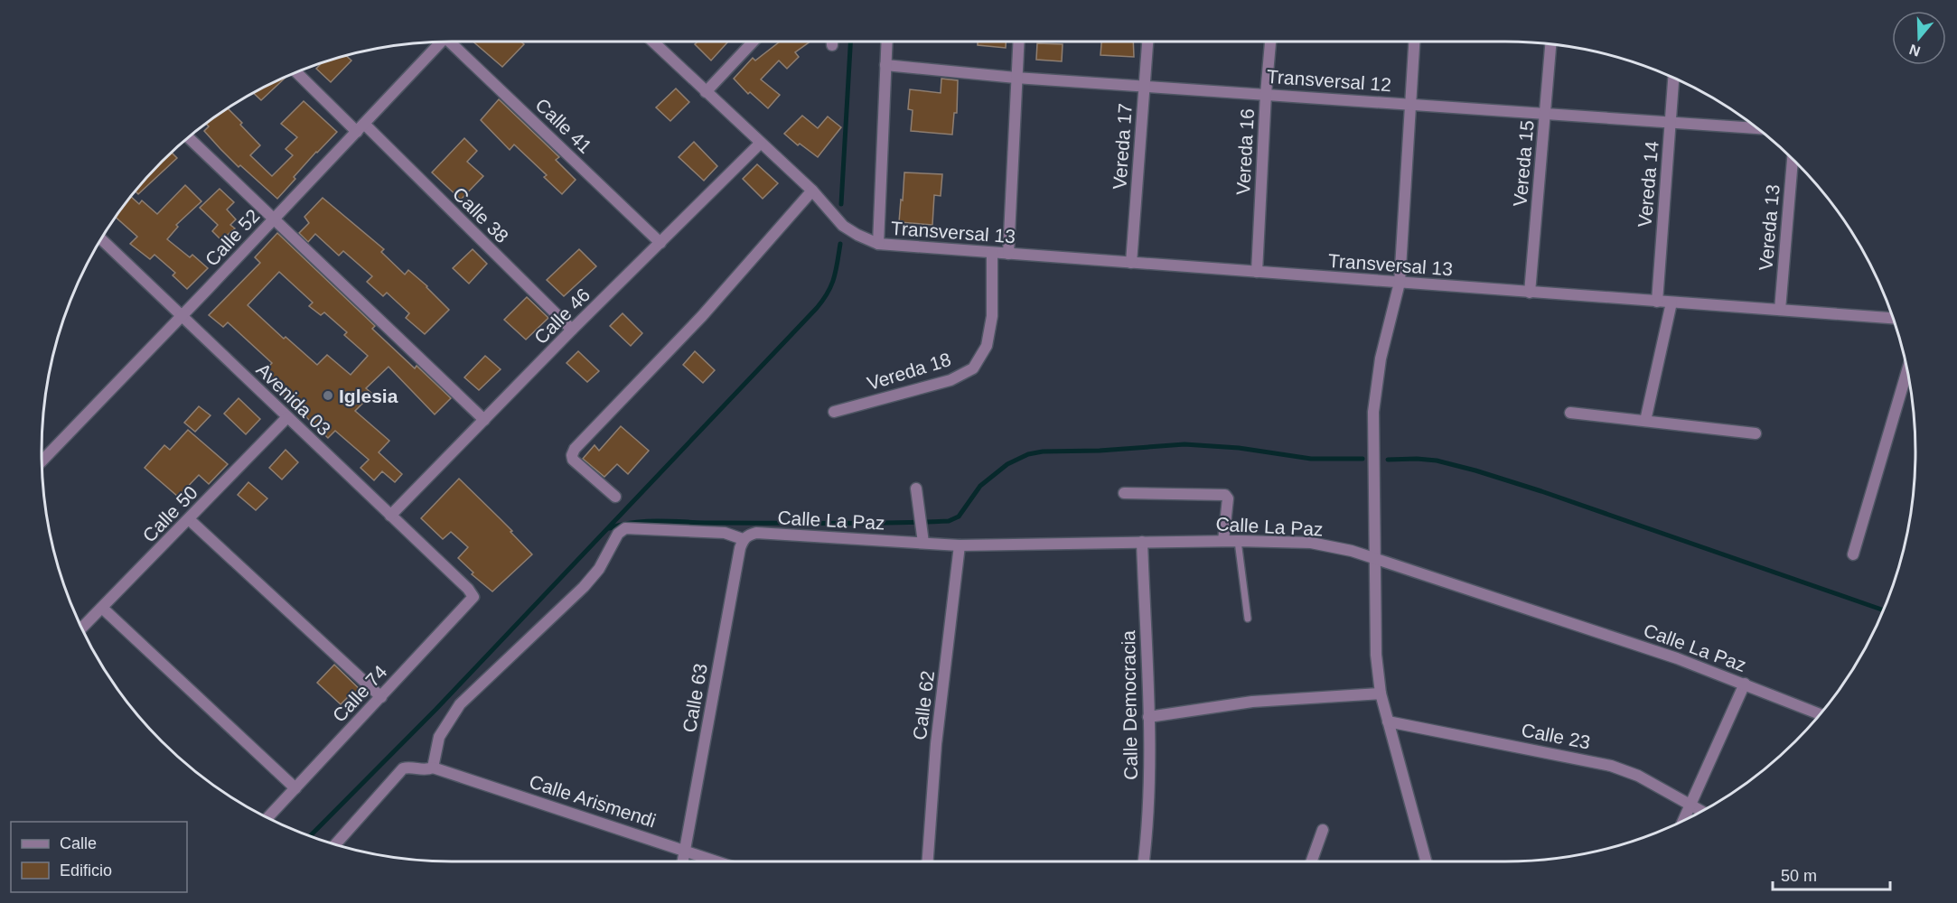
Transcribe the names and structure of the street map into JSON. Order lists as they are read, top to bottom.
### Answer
{
  "streets": {
    "street": [
      "Transversal 12",
      "Calle 41",
      "Vereda 17",
      "Vereda 16",
      "Vereda 15",
      "Vereda 14",
      "Calle 38",
      "Vereda 13",
      "Transversal 13",
      "Calle 52",
      "Calle 46",
      "Vereda 18",
      "Avenida 03",
      "Calle 50",
      "Calle La Paz",
      "Calle 74",
      "Calle 63",
      "Calle 62",
      "Calle Democracia",
      "Calle 23",
      "Calle Arismendi"
    ]
  },
  "crossings": [
    ["Transversal 12", "Vereda 17"],
    ["Transversal 12", "Vereda 16"],
    ["Transversal 12", "Vereda 15"],
    ["Transversal 12", "Vereda 14"],
    ["Calle 41", "Calle 46"],
    ["Vereda 17", "Transversal 13"],
    ["Vereda 16", "Transversal 13"],
    ["Vereda 15", "Transversal 13"],
    ["Vereda 14", "Transversal 13"],
    ["Calle 38", "Calle 52"],
    ["Calle 38", "Calle 46"],
    ["Vereda 13", "Transversal 13"],
    ["Transversal 13", "Vereda 18"],
    ["Calle 52", "Avenida 03"],
    ["Calle 46", "Avenida 03"],
    ["Avenida 03", "Calle 50"],
    ["Avenida 03", "Calle 74"],
    ["Calle La Paz", "Calle 63"],
    ["Calle La Paz", "Calle 62"],
    ["Calle La Paz", "Calle Democracia"],
    ["Calle La Paz", "Calle Arismendi"],
    ["Calle 63", "Calle Arismendi"]
  ],
  "places": ["Iglesia"],
  "legend": ["Calle", "Edificio"],
  "scale_bar": "50 m",
  "north": "bottom"
}
